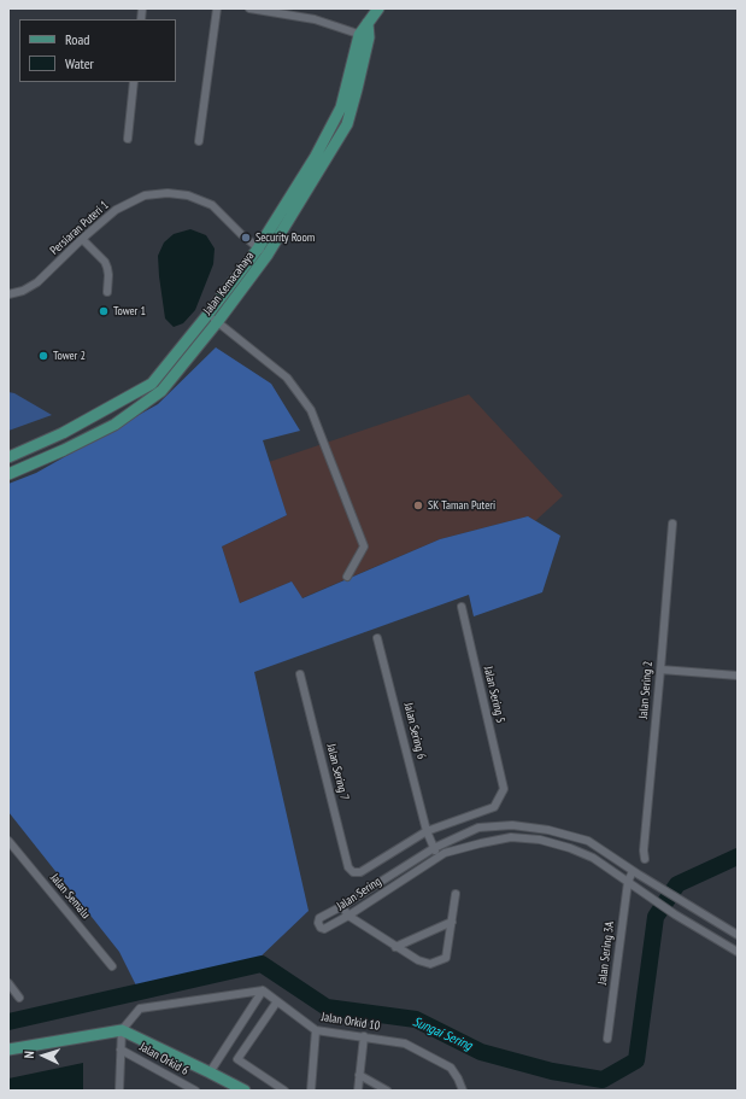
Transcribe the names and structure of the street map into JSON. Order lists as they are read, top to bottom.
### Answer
{
  "streets": {
    "street": [
      "Persiaran Puteri 1",
      "Jalan Kemacahaya",
      "Jalan Sering 2",
      "Jalan Sering 5",
      "Jalan Sering 6",
      "Jalan Sering 7",
      "Jalan Sering",
      "Jalan Semalu",
      "Jalan Sering 3A",
      "Jalan Orkid 10",
      "Jalan Orkid 6"
    ]
  },
  "crossings": [
    ["Persiaran Puteri 1", "Jalan Kemacahaya"],
    ["Jalan Sering 5", "Jalan Sering 6"],
    ["Jalan Sering 5", "Jalan Sering 7"],
    ["Jalan Sering 6", "Jalan Sering 7"],
    ["Jalan Sering 6", "Jalan Sering"],
    ["Jalan Sering", "Jalan Sering 3A"]
  ],
  "water": ["Sungai Sering"],
  "places": [
    "Security Room",
    "Tower 1",
    "Tower 2",
    "SK Taman Puteri"
  ],
  "legend": ["Road", "Water"],
  "north": "left"
}
